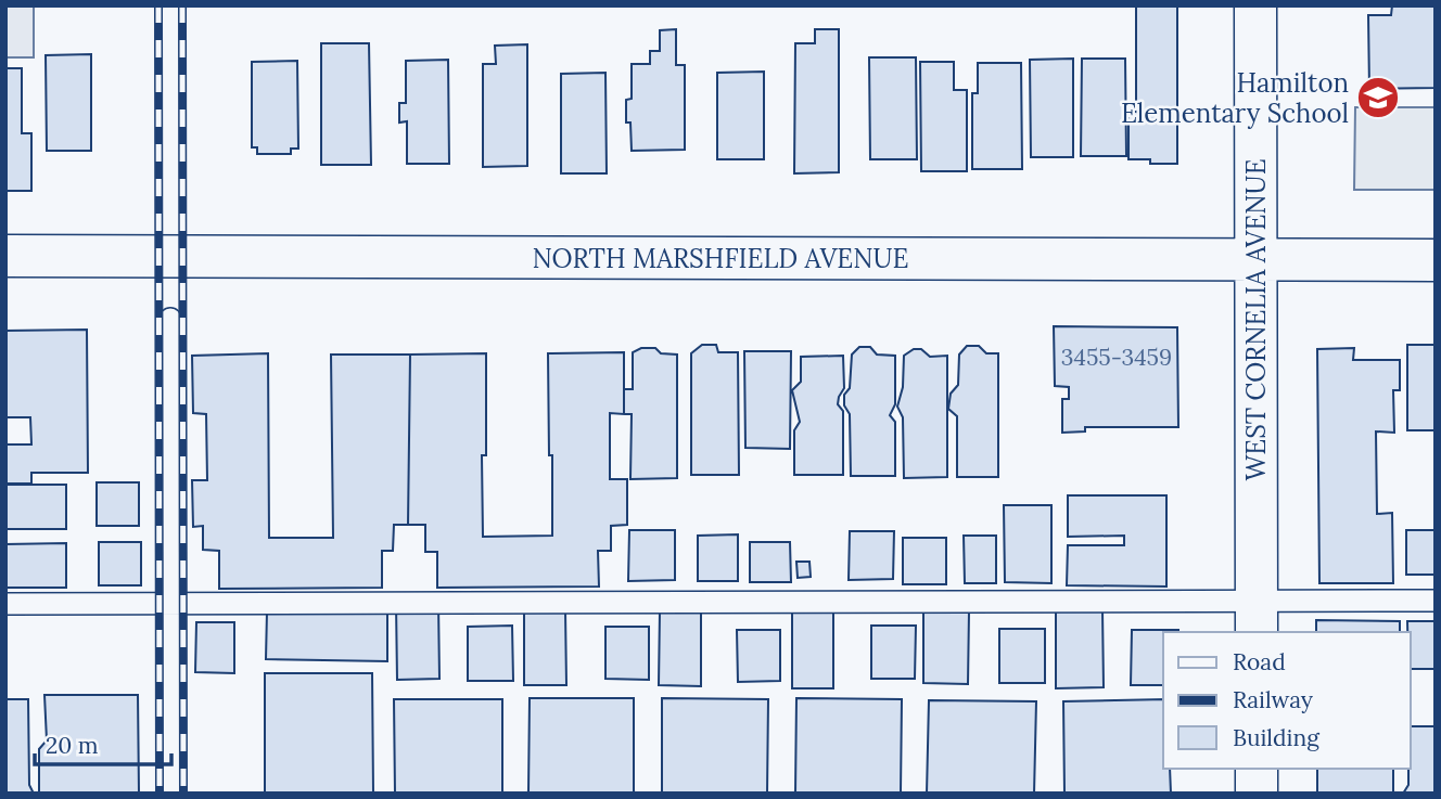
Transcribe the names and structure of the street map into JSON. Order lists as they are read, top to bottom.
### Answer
{
  "streets": {
    "street": ["NORTH MARSHFIELD AVENUE", "WEST CORNELIA AVENUE"]
  },
  "crossings": [
    ["NORTH MARSHFIELD AVENUE", "WEST CORNELIA AVENUE"]
  ],
  "places": {
    "school or university": ["Hamilton Elementary School"]
  },
  "house_numbers": ["3455-3459"],
  "legend": ["Road", "Railway", "Building"],
  "scale_bar": "20 m"
}
